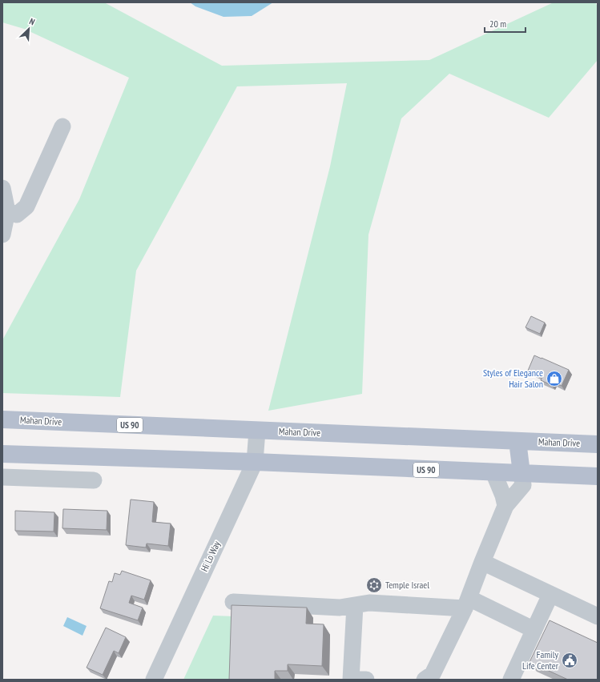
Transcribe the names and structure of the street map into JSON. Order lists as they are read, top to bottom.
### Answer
{
  "streets": {
    "main road": ["Mahan Drive", "US 90"],
    "street": ["Hi Lo Way"]
  },
  "crossings": [
    ["Mahan Drive", "Hi Lo Way"],
    ["US 90", "Hi Lo Way"]
  ],
  "places": {
    "shop": ["Styles of Elegance Hair Salon"],
    "synagogue": ["Temple Israel"],
    "public building": ["Family Life Center"]
  },
  "scale_bar": "20 m",
  "north": "top right"
}
